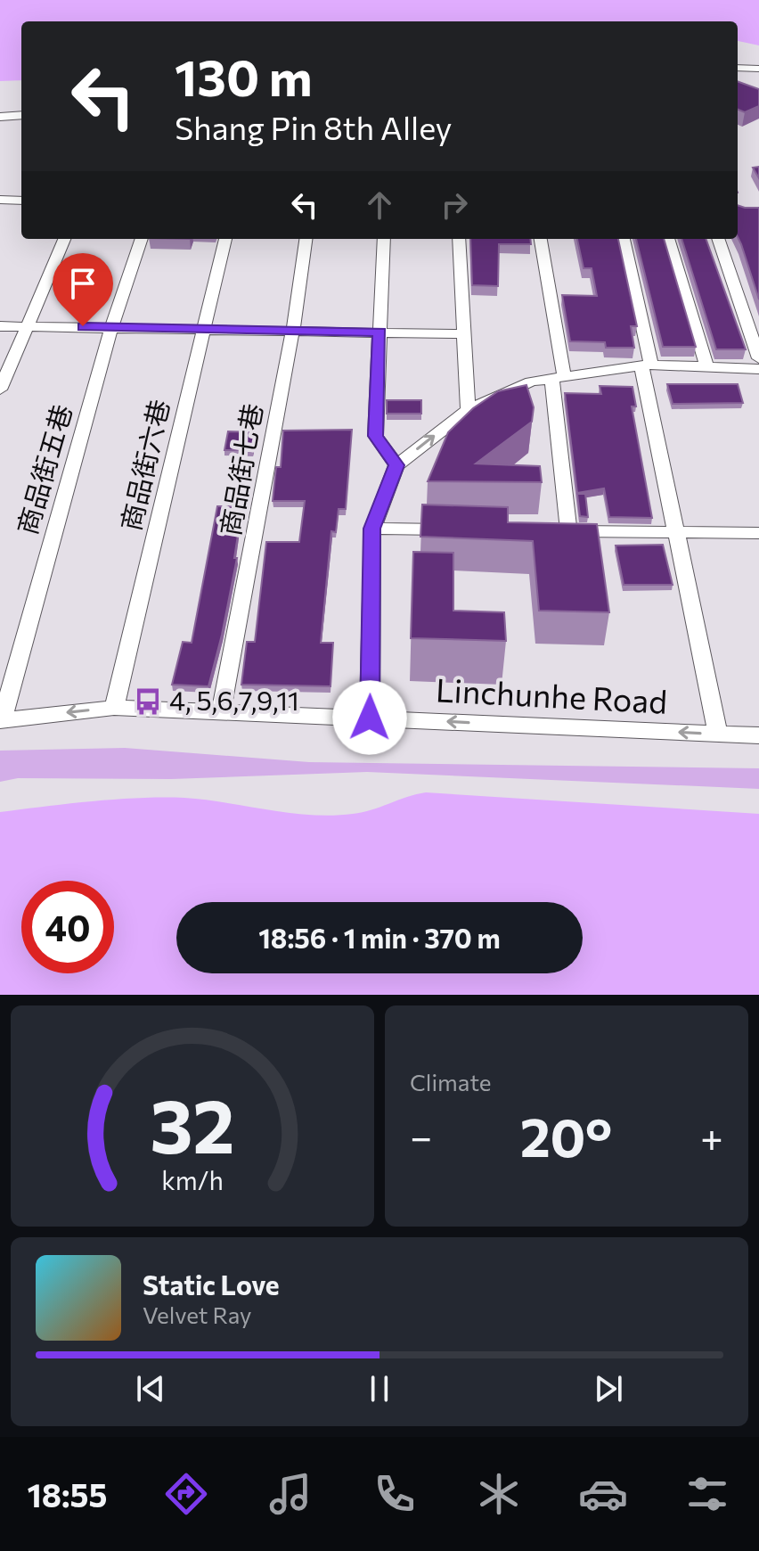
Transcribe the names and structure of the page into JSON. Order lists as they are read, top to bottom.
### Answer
{
  "streets": {
    "street": [
      "商品街六巷",
      "商品街五巷",
      "商品街七巷",
      "Linchunhe Road"
    ]
  },
  "crossings": [
    ["商品街六巷", "Linchunhe Road"],
    ["商品街五巷", "Linchunhe Road"],
    ["商品街七巷", "Linchunhe Road"]
  ],
  "one_way": ["Linchunhe Road"],
  "places": {
    "bus stop": ["4, 5,6,7,9,11"]
  },
  "page": {
    "turn": ["130 m", "Shang Pin 8th Alley"],
    "limit": "40",
    "trip": "18:56 · 1 min · 370 m",
    "tile": "Climate",
    "heat": ["−", "20°", "+"],
    "song": ["Static Love", "Velvet Ray"],
    "tabs": "18:55",
    "gauge": ["32", "km/h"]
  }
}
